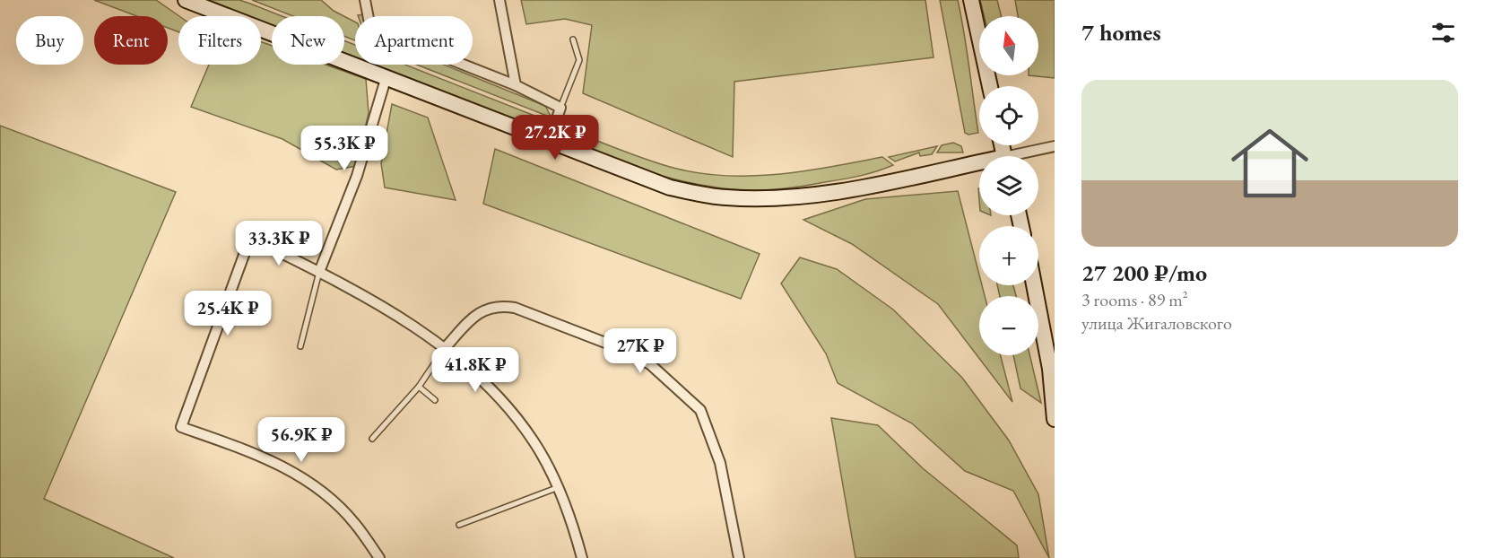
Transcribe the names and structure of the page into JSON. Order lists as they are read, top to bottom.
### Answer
{
  "north": "top",
  "page": {
    "heading": "7 homes",
    "map_buttons": ["+", "−"],
    "chip": [
      "Buy",
      "Rent",
      "Filters",
      "New",
      "Apartment"
    ],
    "list": [
      {
        "name": "27 200 ₽/mo",
        "note": "3 rooms · 89 m² · улица Жигаловского"
      }
    ],
    "price": [
      "27.2K ₽",
      "55.3K ₽",
      "33.3K ₽",
      "25.4K ₽",
      "27K ₽",
      "41.8K ₽",
      "56.9K ₽"
    ]
  }
}
